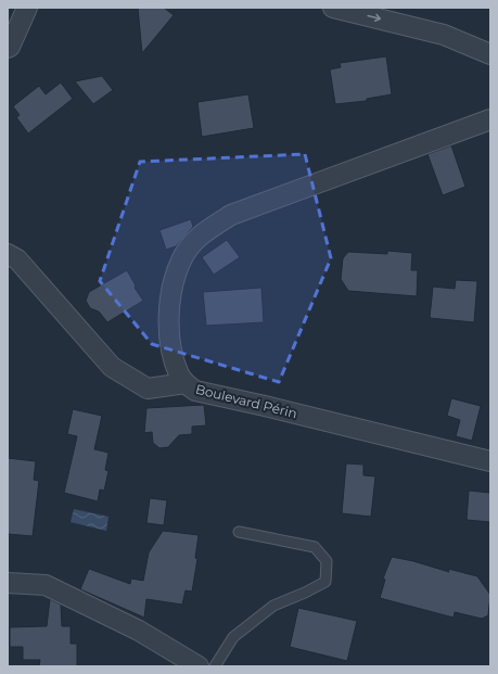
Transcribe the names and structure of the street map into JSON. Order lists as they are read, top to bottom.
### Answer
{
  "streets": {
    "street": ["Boulevard Périn"]
  }
}
